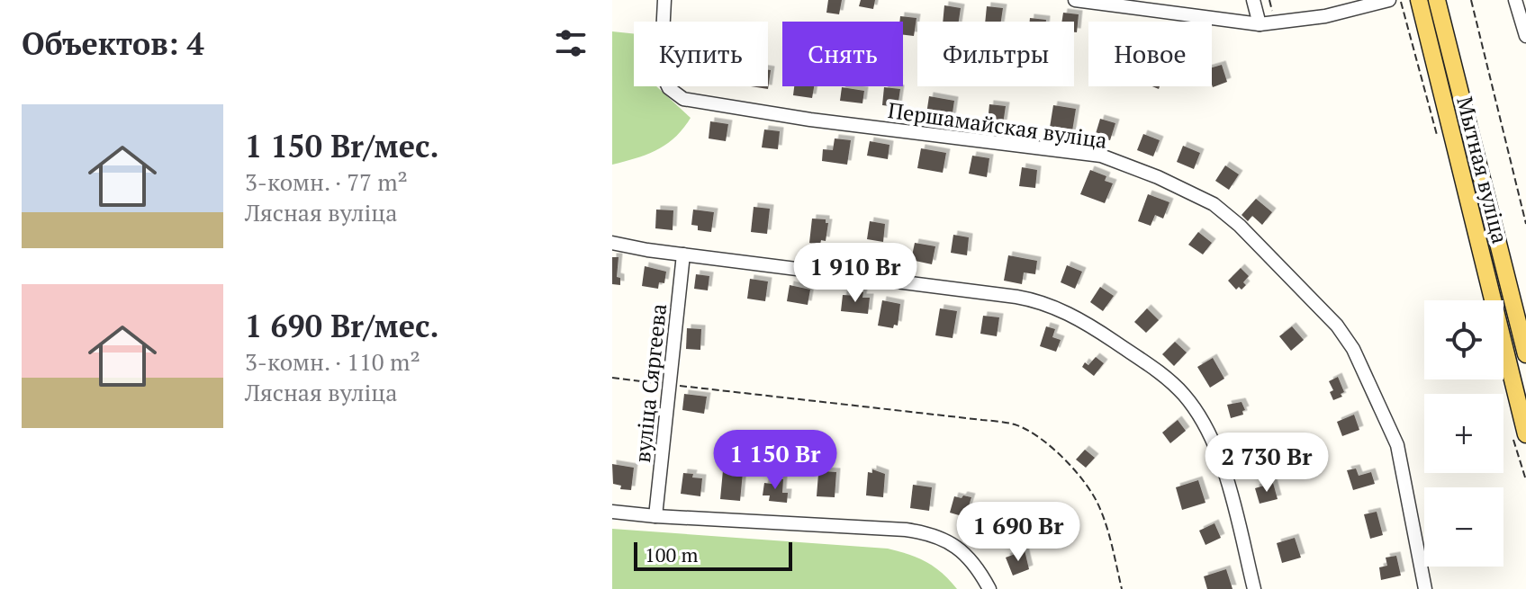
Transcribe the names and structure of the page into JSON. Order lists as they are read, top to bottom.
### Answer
{
  "streets": {
    "main road": ["Мытная вуліца"],
    "street": ["Першамайская вуліца", "вуліца Сяргеева"]
  },
  "scale_bar": "100 m",
  "page": {
    "heading": "Объектов: 4",
    "chip": [
      "Купить",
      "Снять",
      "Фильтры",
      "Новое"
    ],
    "list": [
      {
        "name": "1 150 Br/мес.",
        "note": "3-комн. · 77 m² · Лясная вуліца"
      },
      {
        "name": "1 690 Br/мес.",
        "note": "3-комн. · 110 m² · Лясная вуліца"
      }
    ],
    "price": [
      "1 910 Br",
      "1 150 Br",
      "2 730 Br",
      "1 690 Br"
    ],
    "map_buttons": ["+", "−"],
    "scale": "100 m"
  }
}
